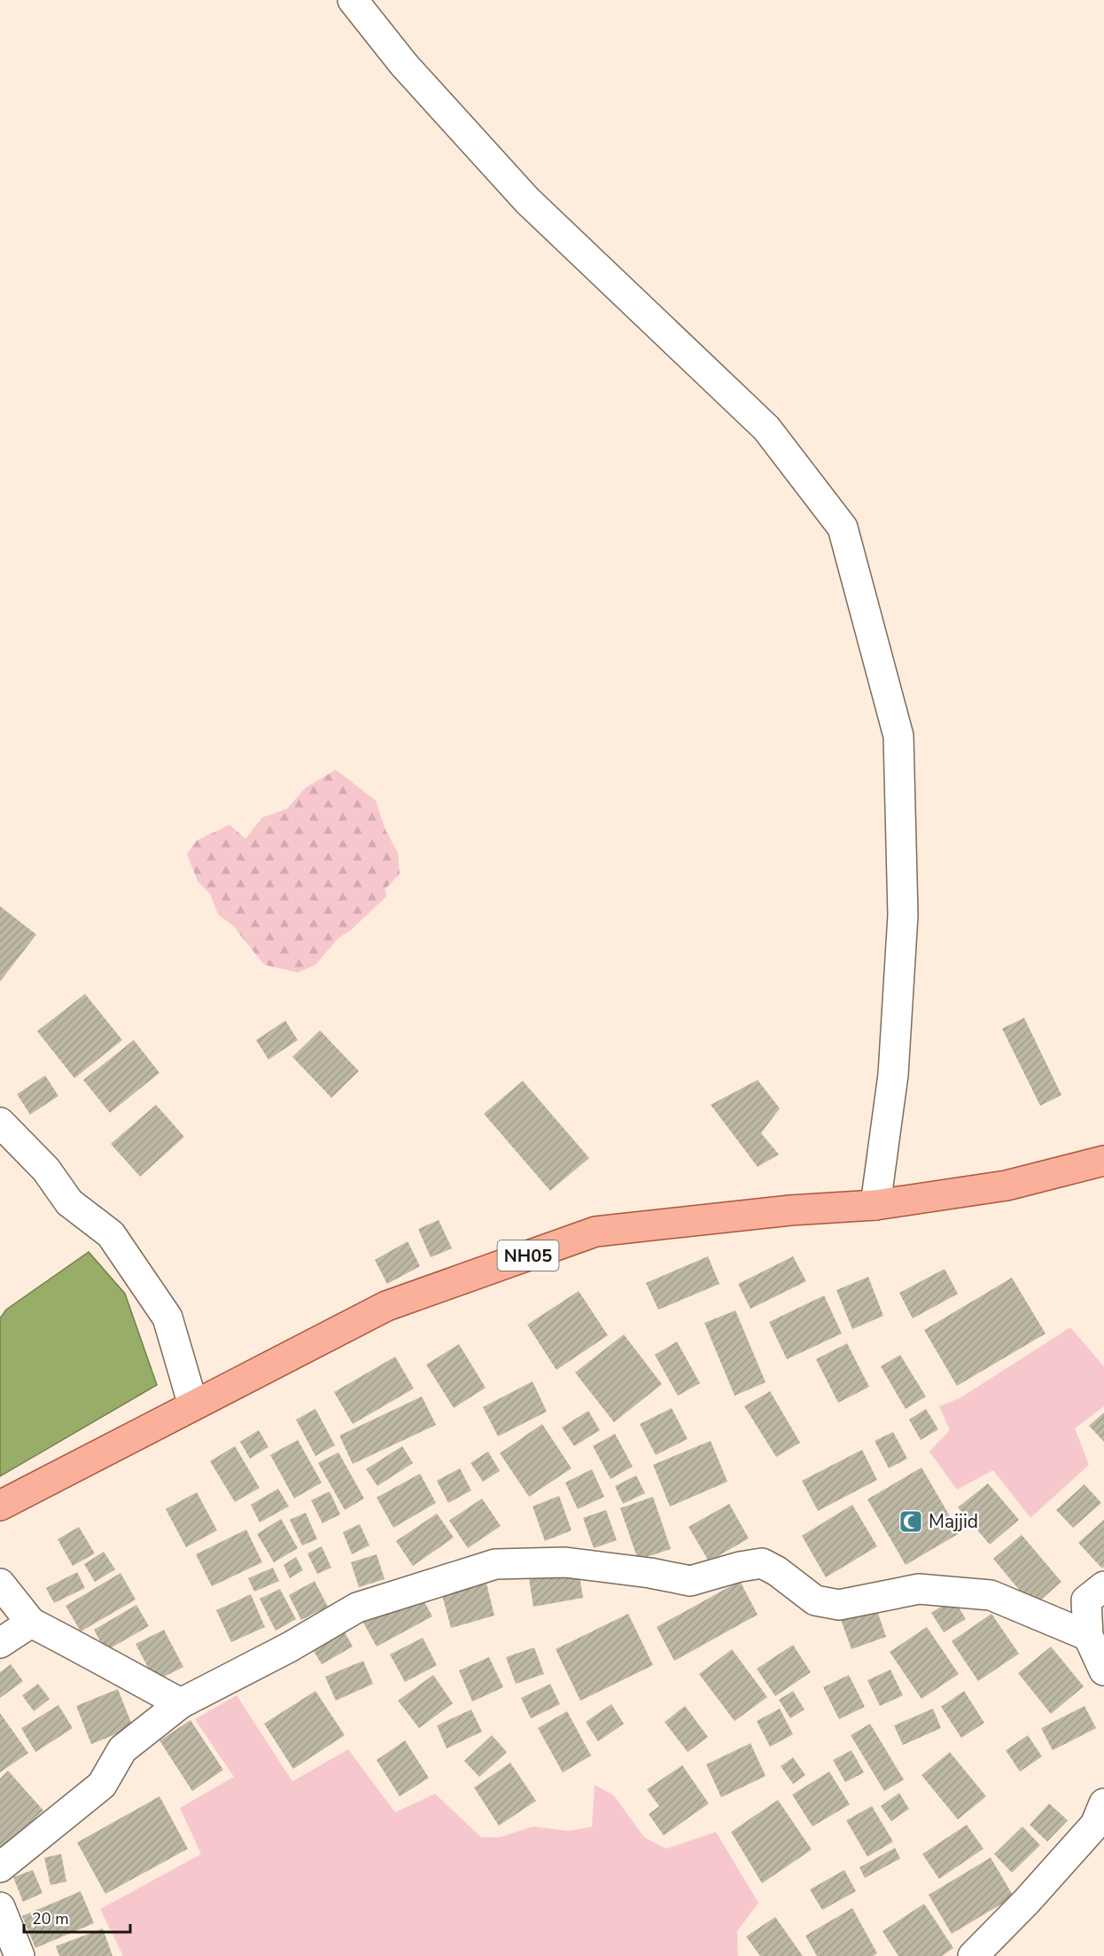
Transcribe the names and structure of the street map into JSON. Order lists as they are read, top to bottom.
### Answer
{
  "streets": {
    "main road": ["NH05"]
  },
  "places": {
    "mosque": ["Majjid"]
  },
  "scale_bar": "20 m"
}
